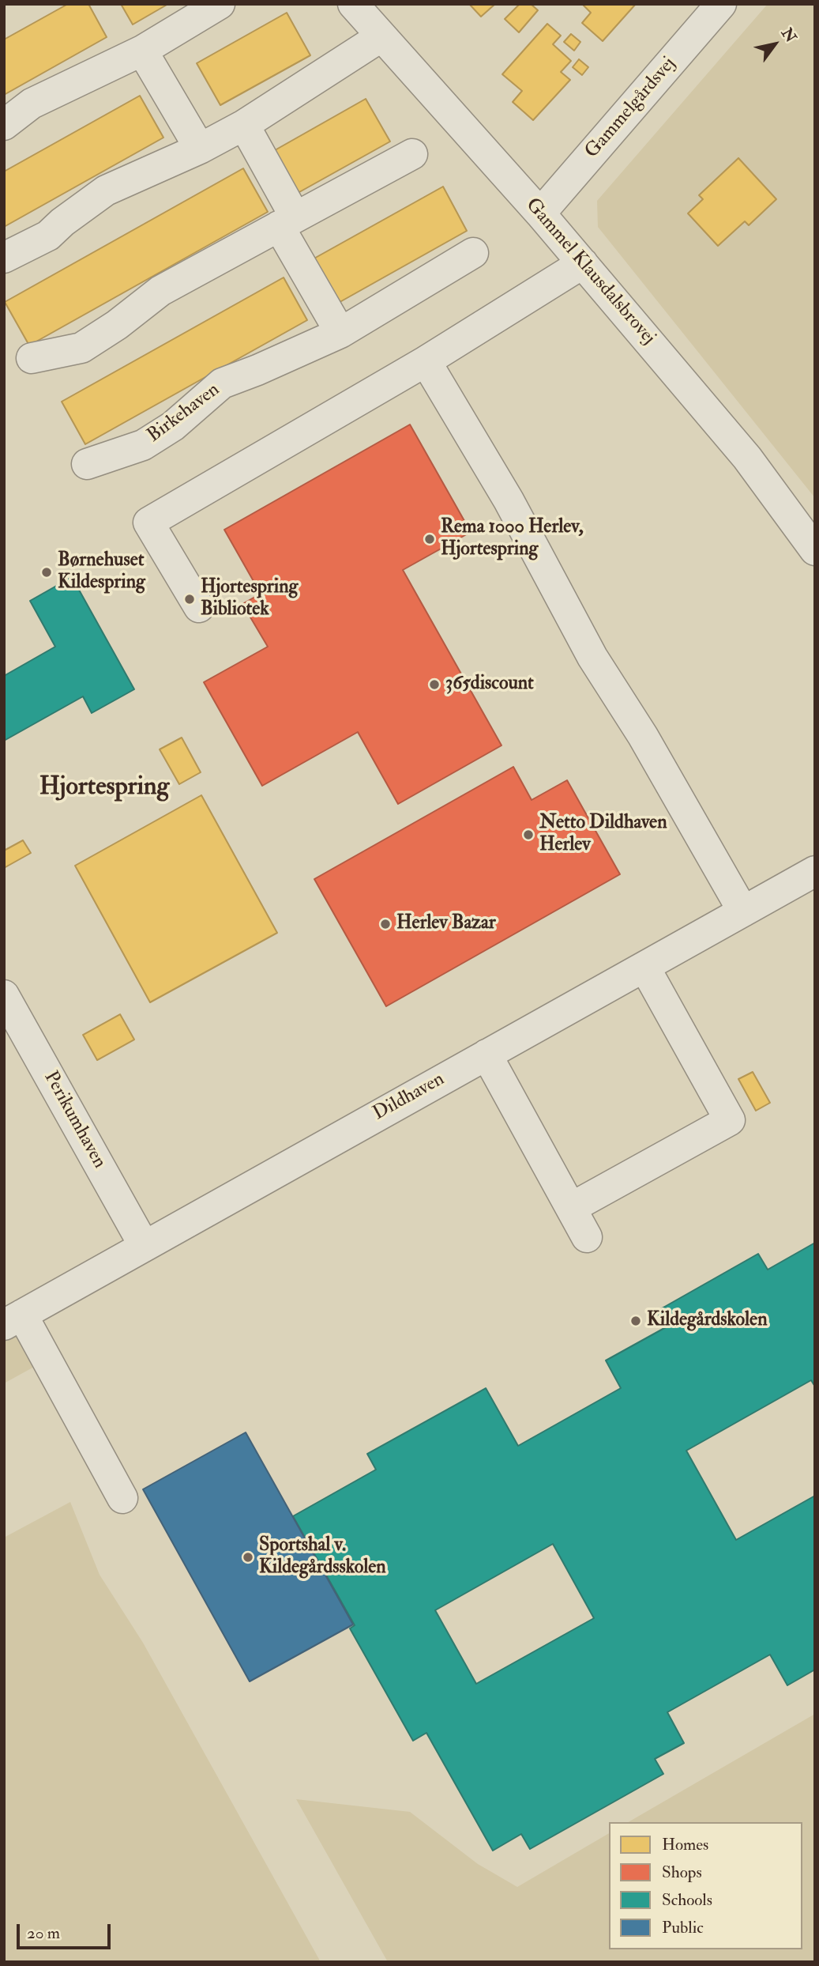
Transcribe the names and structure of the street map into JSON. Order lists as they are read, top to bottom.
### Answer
{
  "streets": {
    "street": [
      "Gammelgårdsvej",
      "Gammel Klausdalsbrovej",
      "Birkehaven",
      "Dildhaven",
      "Perikumhaven"
    ]
  },
  "crossings": [
    ["Gammelgårdsvej", "Gammel Klausdalsbrovej"],
    ["Dildhaven", "Perikumhaven"]
  ],
  "districts": ["Hjortespring"],
  "places": [
    "Rema 1000 Herlev, Hjortespring",
    "Børnehuset Kildespring",
    "Hjortespring Bibliotek",
    "365discount",
    "Netto Dildhaven Herlev",
    "Herlev Bazar",
    "Kildegårdskolen",
    "Sportshal v. Kildegårdsskolen"
  ],
  "legend": [
    "Homes",
    "Shops",
    "Schools",
    "Public"
  ],
  "scale_bar": "20 m",
  "north": "top right"
}
